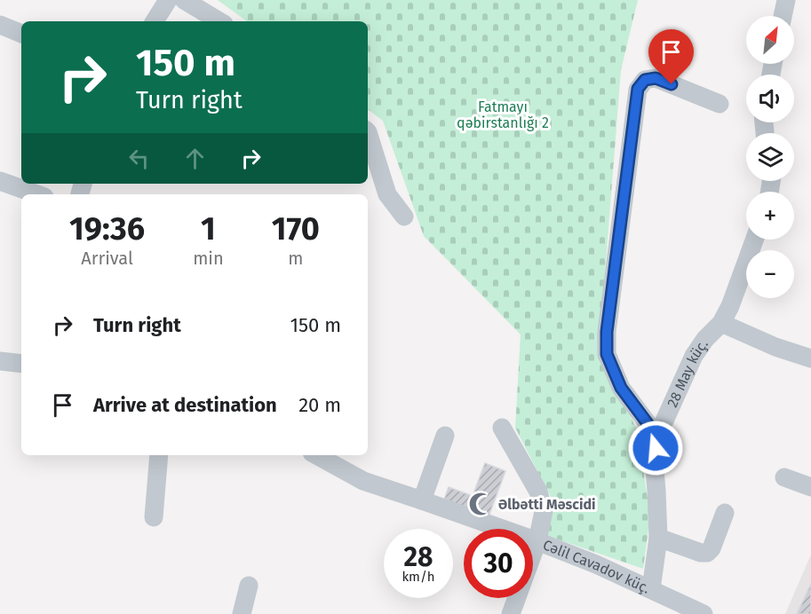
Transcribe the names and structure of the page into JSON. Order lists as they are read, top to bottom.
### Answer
{
  "streets": {
    "street": ["28 May küç.", "Cəlil Cavadov küç."]
  },
  "crossings": [
    ["28 May küç.", "Cəlil Cavadov küç."]
  ],
  "parks": ["Fatmayı qəbirstanlığı 2"],
  "places": {
    "mosque": ["Əlbətti Məscidi"]
  },
  "north": "top right",
  "page": {
    "map_buttons": ["+", "−"],
    "turn": ["150 m", "Turn right"],
    "eta": [
      "19:36",
      "Arrival",
      "1",
      "min",
      "170",
      "m"
    ],
    "list": [
      {
        "name": "Turn right",
        "value": "150 m"
      },
      {
        "name": "Arrive at destination",
        "value": "20 m"
      }
    ],
    "speed": "28 km/h",
    "limit": "30"
  }
}
